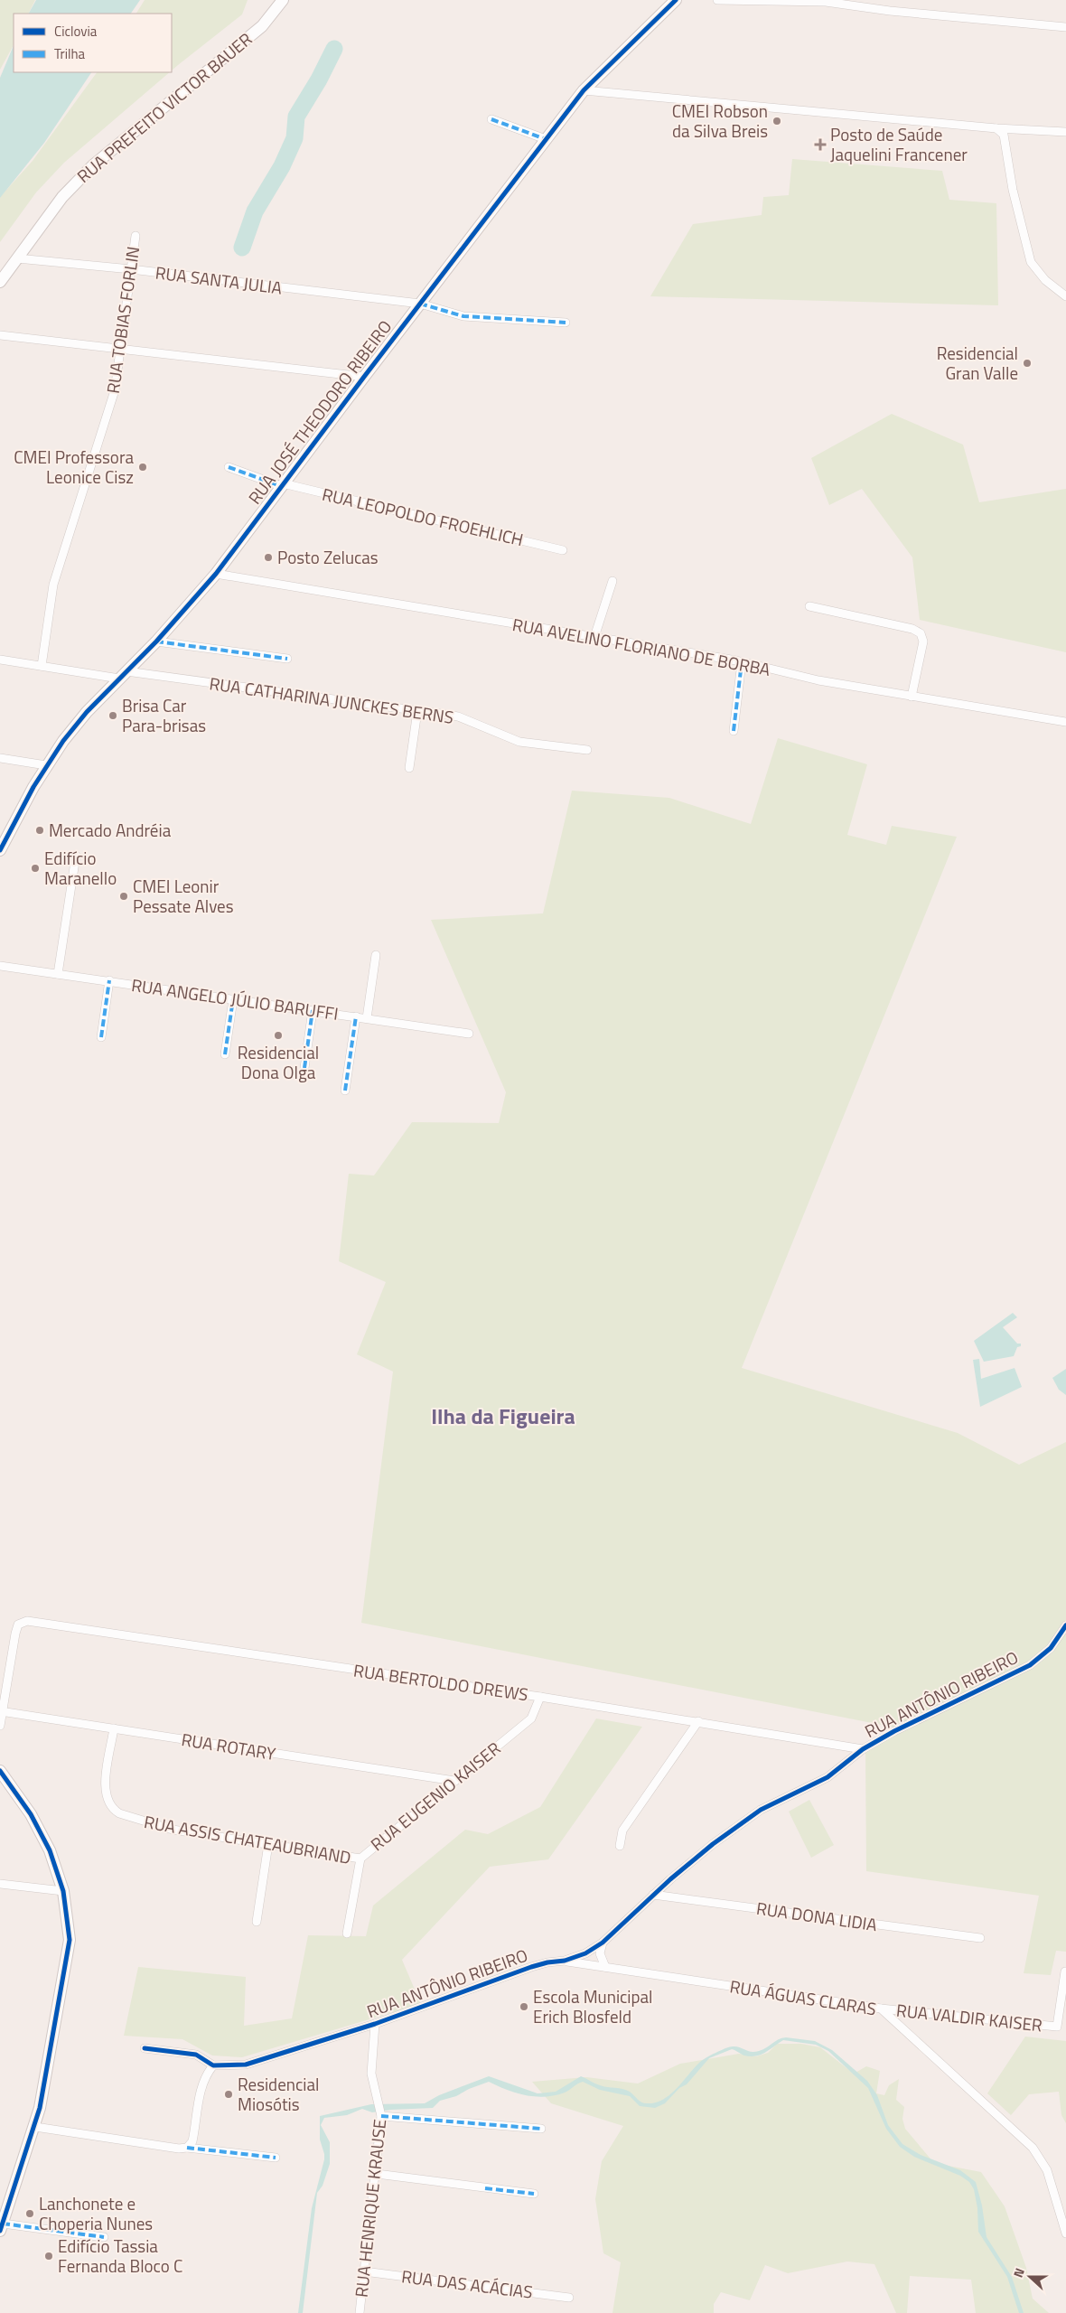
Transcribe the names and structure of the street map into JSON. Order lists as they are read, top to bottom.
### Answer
{
  "streets": {
    "main road": ["RUA PREFEITO VICTOR BAUER", "RUA JOSÉ THEODORO RIBEIRO"],
    "street": [
      "RUA SANTA JULIA",
      "RUA TOBIAS FORLIN",
      "RUA LEOPOLDO FROEHLICH",
      "RUA AVELINO FLORIANO DE BORBA",
      "RUA CATHARINA JUNCKES BERNS",
      "RUA ANGELO JÚLIO BARUFFI",
      "RUA BERTOLDO DREWS",
      "RUA ANTÔNIO RIBEIRO",
      "RUA ROTARY",
      "RUA EUGENIO KAISER",
      "RUA ASSIS CHATEAUBRIAND",
      "RUA DONA LIDIA",
      "RUA ÁGUAS CLARAS",
      "RUA VALDIR KAISER",
      "RUA HENRIQUE KRAUSE",
      "RUA DAS ACÁCIAS"
    ]
  },
  "crossings": [
    ["RUA PREFEITO VICTOR BAUER", "RUA SANTA JULIA"],
    ["RUA SANTA JULIA", "RUA TOBIAS FORLIN"],
    ["RUA SANTA JULIA", "RUA JOSÉ THEODORO RIBEIRO"],
    ["RUA TOBIAS FORLIN", "RUA CATHARINA JUNCKES BERNS"],
    ["RUA JOSÉ THEODORO RIBEIRO", "RUA LEOPOLDO FROEHLICH"],
    ["RUA JOSÉ THEODORO RIBEIRO", "RUA AVELINO FLORIANO DE BORBA"],
    ["RUA JOSÉ THEODORO RIBEIRO", "RUA CATHARINA JUNCKES BERNS"],
    ["RUA BERTOLDO DREWS", "RUA ANTÔNIO RIBEIRO"],
    ["RUA BERTOLDO DREWS", "RUA ROTARY"],
    ["RUA BERTOLDO DREWS", "RUA EUGENIO KAISER"],
    ["RUA ANTÔNIO RIBEIRO", "RUA DONA LIDIA"],
    ["RUA ANTÔNIO RIBEIRO", "RUA ÁGUAS CLARAS"],
    ["RUA ANTÔNIO RIBEIRO", "RUA HENRIQUE KRAUSE"],
    ["RUA ROTARY", "RUA EUGENIO KAISER"],
    ["RUA ROTARY", "RUA ASSIS CHATEAUBRIAND"],
    ["RUA EUGENIO KAISER", "RUA ASSIS CHATEAUBRIAND"],
    ["RUA ÁGUAS CLARAS", "RUA VALDIR KAISER"],
    ["RUA HENRIQUE KRAUSE", "RUA DAS ACÁCIAS"]
  ],
  "districts": ["Ilha da Figueira"],
  "places": {
    "other": [
      "CMEI Robson da Silva Breis",
      "Residencial Gran Valle",
      "CMEI Professora Leonice Cisz",
      "Posto Zelucas",
      "Brisa Car Para-brisas",
      "Mercado Andréia",
      "Edifício Maranello",
      "CMEI Leonir Pessate Alves",
      "Residencial Dona Olga",
      "Escola Municipal Erich Blosfeld",
      "Residencial Miosótis",
      "Lanchonete e Choperia Nunes",
      "Edifício Tassia Fernanda Bloco C"
    ],
    "health": ["Posto de Saúde Jaquelini Francener"]
  },
  "legend": ["Ciclovia", "Trilha"],
  "north": "left"
}
